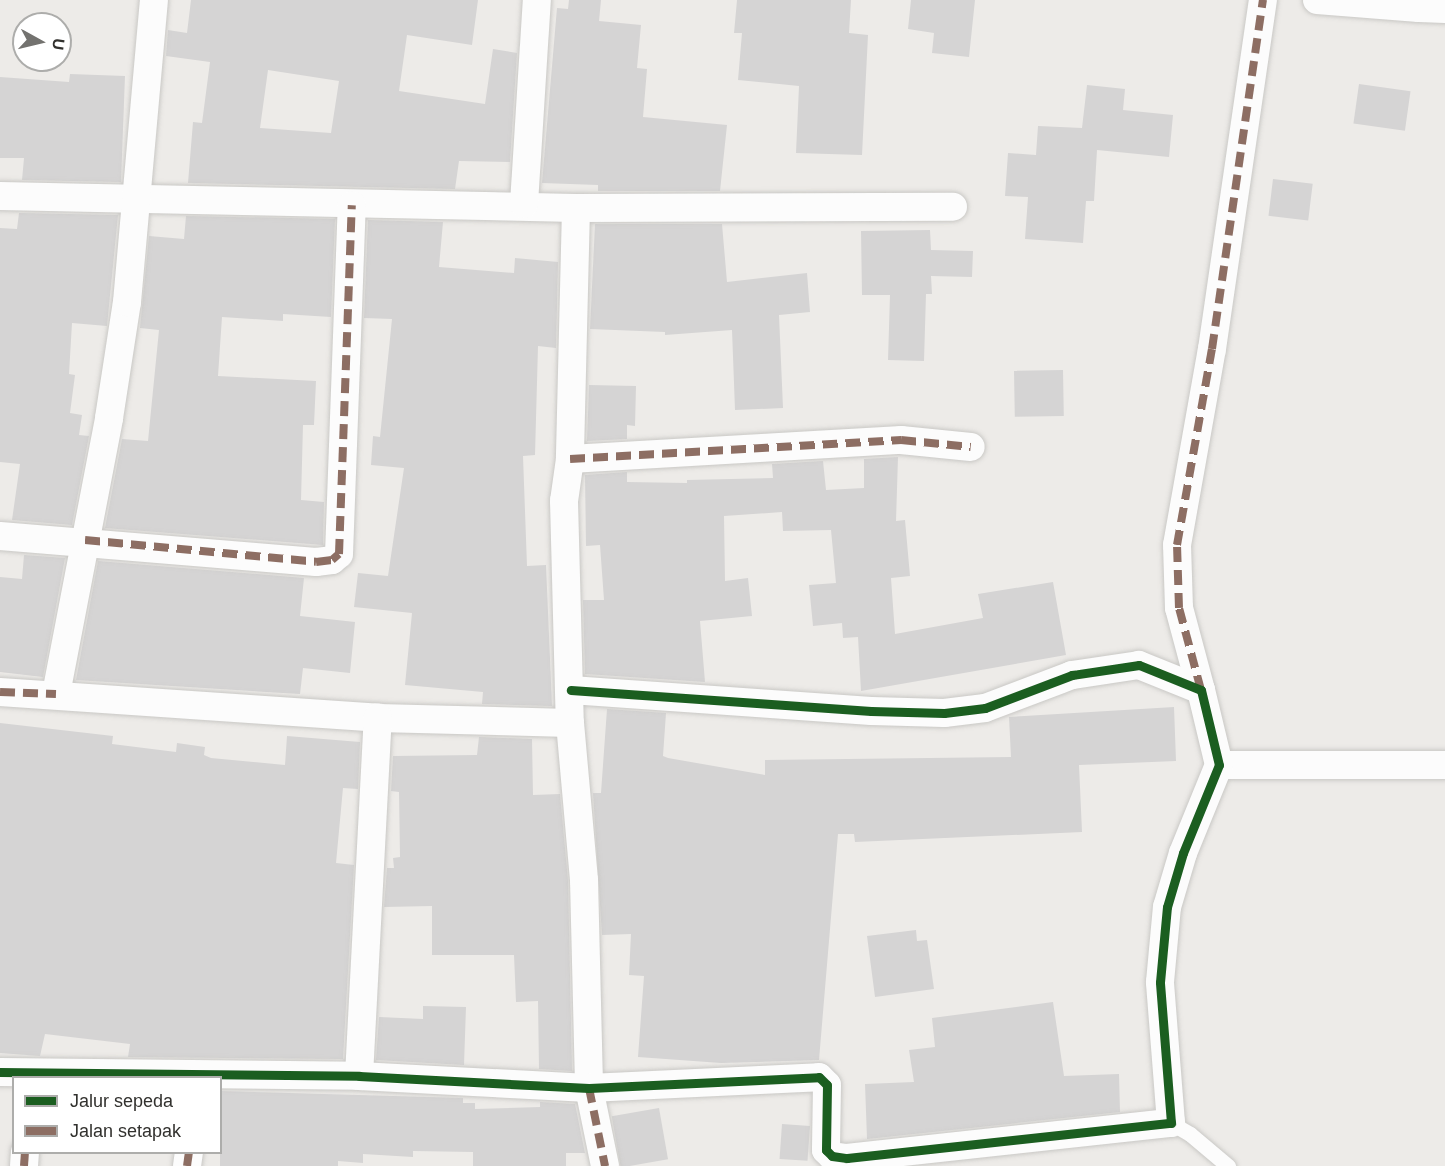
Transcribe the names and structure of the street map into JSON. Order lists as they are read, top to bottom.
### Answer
{
  "legend": ["Jalur sepeda", "Jalan setapak"],
  "north": "right"
}
